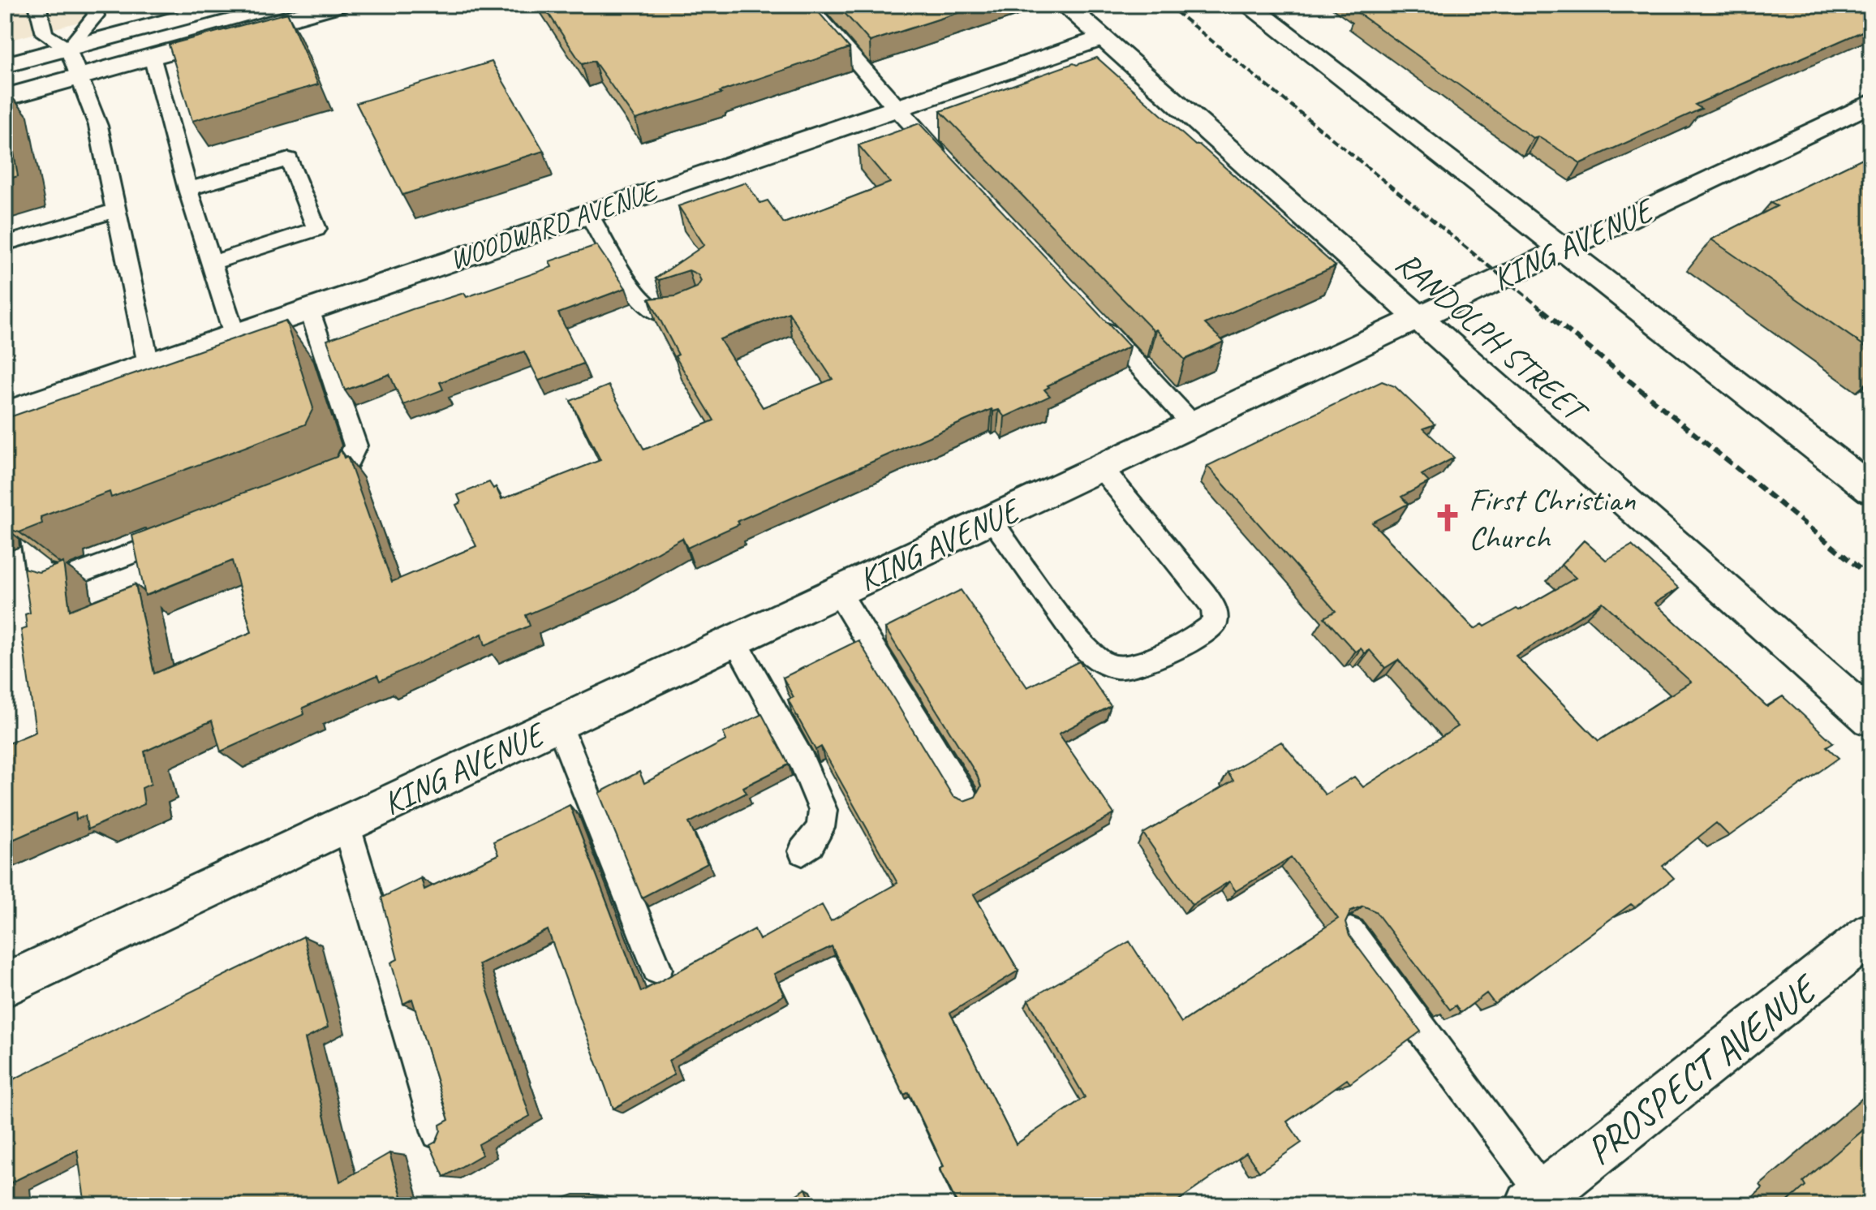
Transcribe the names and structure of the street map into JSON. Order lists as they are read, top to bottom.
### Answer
{
  "streets": {
    "street": [
      "WOODWARD AVENUE",
      "KING AVENUE",
      "RANDOLPH STREET",
      "PROSPECT AVENUE"
    ]
  },
  "crossings": [
    ["WOODWARD AVENUE", "RANDOLPH STREET"],
    ["KING AVENUE", "RANDOLPH STREET"]
  ],
  "places": {
    "church": ["First Christian Church"]
  }
}
